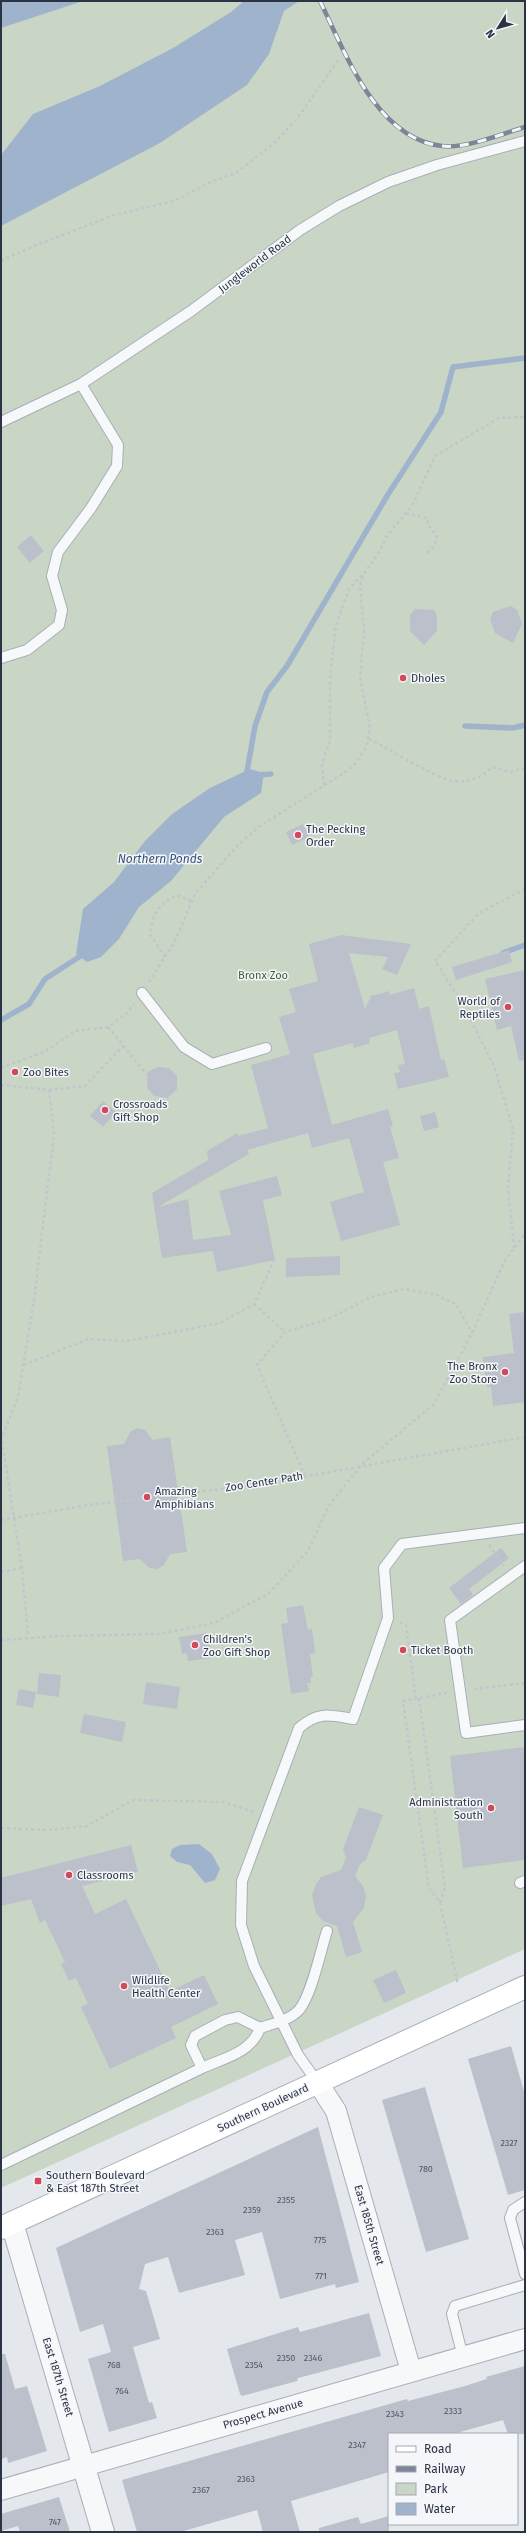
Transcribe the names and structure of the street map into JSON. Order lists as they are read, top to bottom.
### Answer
{
  "streets": {
    "main road": ["Southern Boulevard"],
    "street": ["East 185th Street", "East 187th Street", "Prospect Avenue"],
    "lane": ["Jungleworld Road"],
    "path": ["Zoo Center Path"]
  },
  "crossings": [
    ["Southern Boulevard", "East 185th Street"],
    ["Southern Boulevard", "East 187th Street"],
    ["East 185th Street", "Prospect Avenue"],
    ["East 187th Street", "Prospect Avenue"]
  ],
  "water": ["Northern Ponds"],
  "parks": ["Bronx Zoo"],
  "places": {
    "other": [
      "Dholes",
      "The Pecking Order",
      "World of Reptiles",
      "Zoo Bites",
      "Crossroads Gift Shop",
      "The Bronx Zoo Store",
      "Amazing Amphibians",
      "Children's Zoo Gift Shop",
      "Ticket Booth",
      "Administration South",
      "Classrooms",
      "Wildlife Health Center"
    ],
    "transit": ["Southern Boulevard & East 187th Street"]
  },
  "house_numbers": [
    "2327",
    "780",
    "2355",
    "2359",
    "2363",
    "775",
    "771",
    "2350",
    "2346",
    "768",
    "2354",
    "764",
    "2333",
    "2343",
    "2347",
    "2363",
    "2367",
    "747"
  ],
  "legend": [
    "Road",
    "Railway",
    "Park",
    "Water"
  ],
  "north": "bottom left"
}
